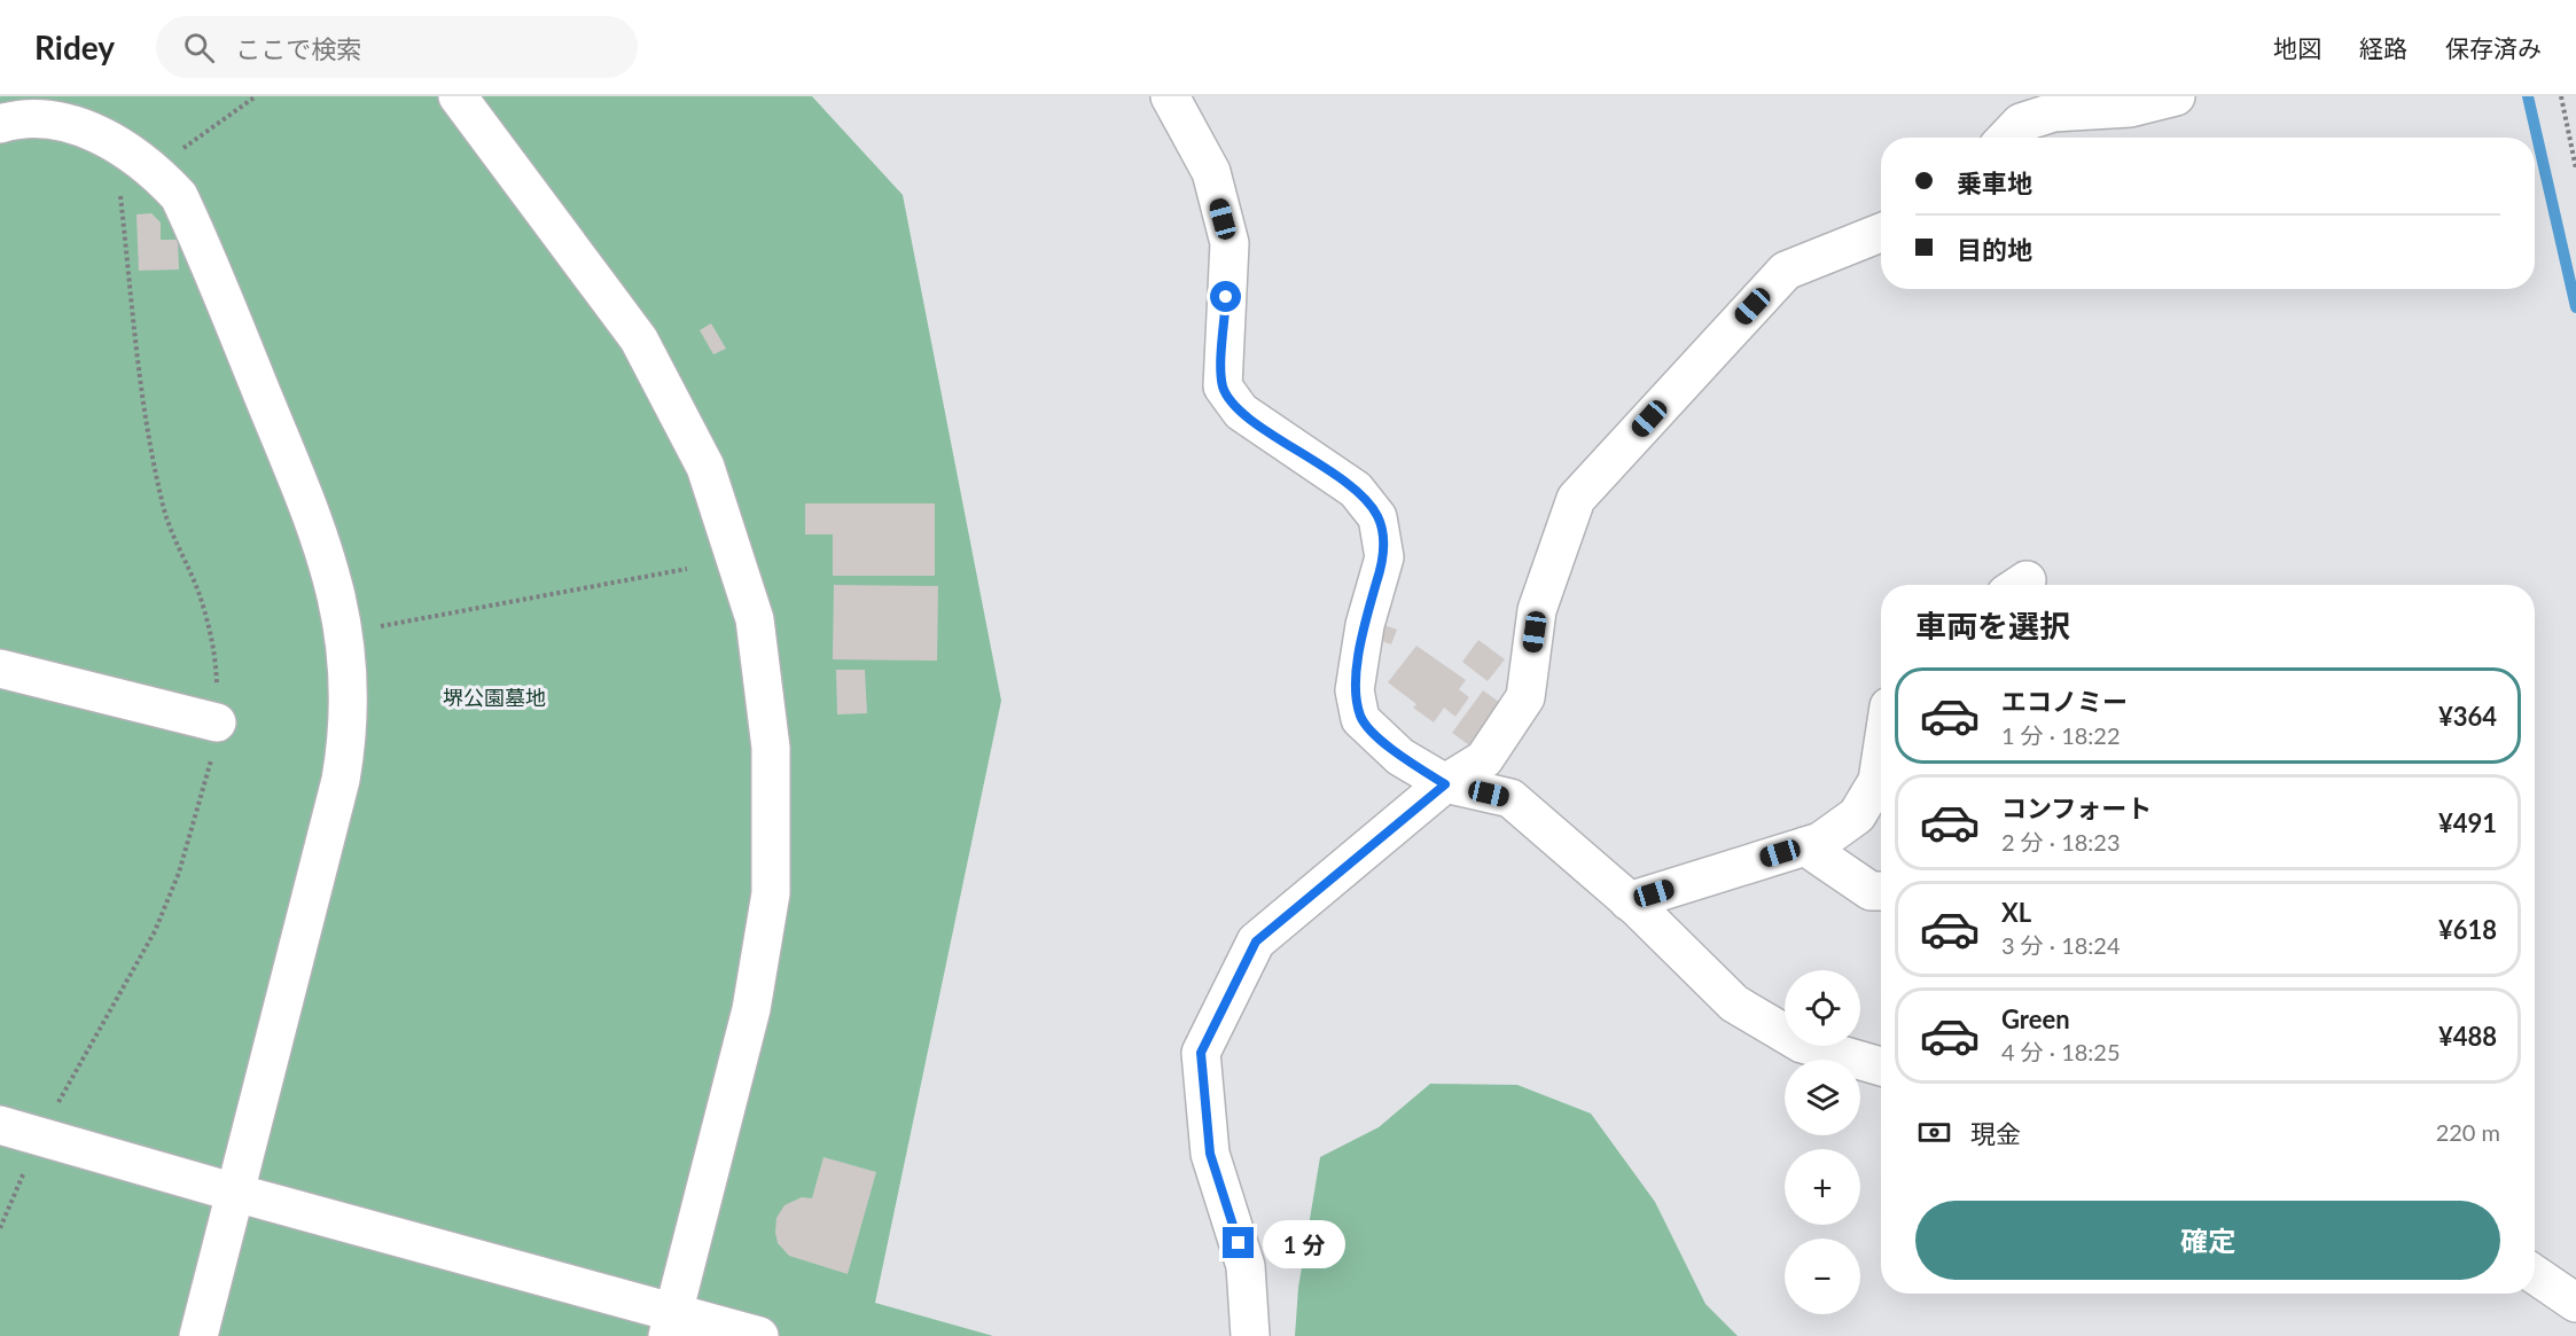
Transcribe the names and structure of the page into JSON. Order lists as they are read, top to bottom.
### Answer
{
  "parks": ["堺公園墓地"],
  "page": {
    "header": "Ridey",
    "search": "ここで検索",
    "nav": ["地図", "経路", "保存済み"],
    "banner": ["乗車地", "目的地"],
    "heading": "車両を選択",
    "list": [
      {
        "name": "エコノミー",
        "note": "1 分 · 18:22",
        "value": "¥364"
      },
      {
        "name": "コンフォート",
        "note": "2 分 · 18:23",
        "value": "¥491"
      },
      {
        "name": "XL",
        "note": "3 分 · 18:24",
        "value": "¥618"
      },
      {
        "name": "Green",
        "note": "4 分 · 18:25",
        "value": "¥488"
      }
    ],
    "map_buttons": ["+", "−"],
    "pay": ["現金", "220 m"],
    "buttons": "確定",
    "bubble": "1 分"
  }
}
